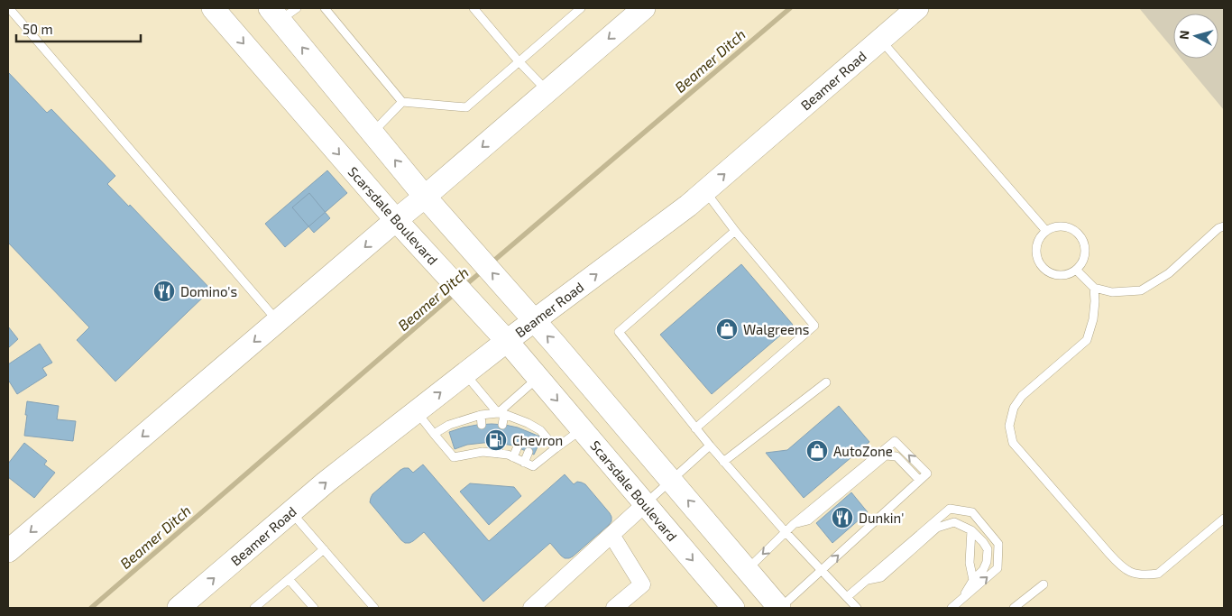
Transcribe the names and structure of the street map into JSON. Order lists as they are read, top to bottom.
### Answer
{
  "streets": {
    "main road": ["Beamer Road", "Scarsdale Boulevard"]
  },
  "crossings": [
    ["Beamer Road", "Scarsdale Boulevard"]
  ],
  "water": ["Beamer Ditch"],
  "places": {
    "restaurant": ["Domino's", "Dunkin'"],
    "shop": ["Walgreens", "AutoZone"],
    "fuel station": ["Chevron"]
  },
  "scale_bar": "50 m",
  "north": "left"
}
